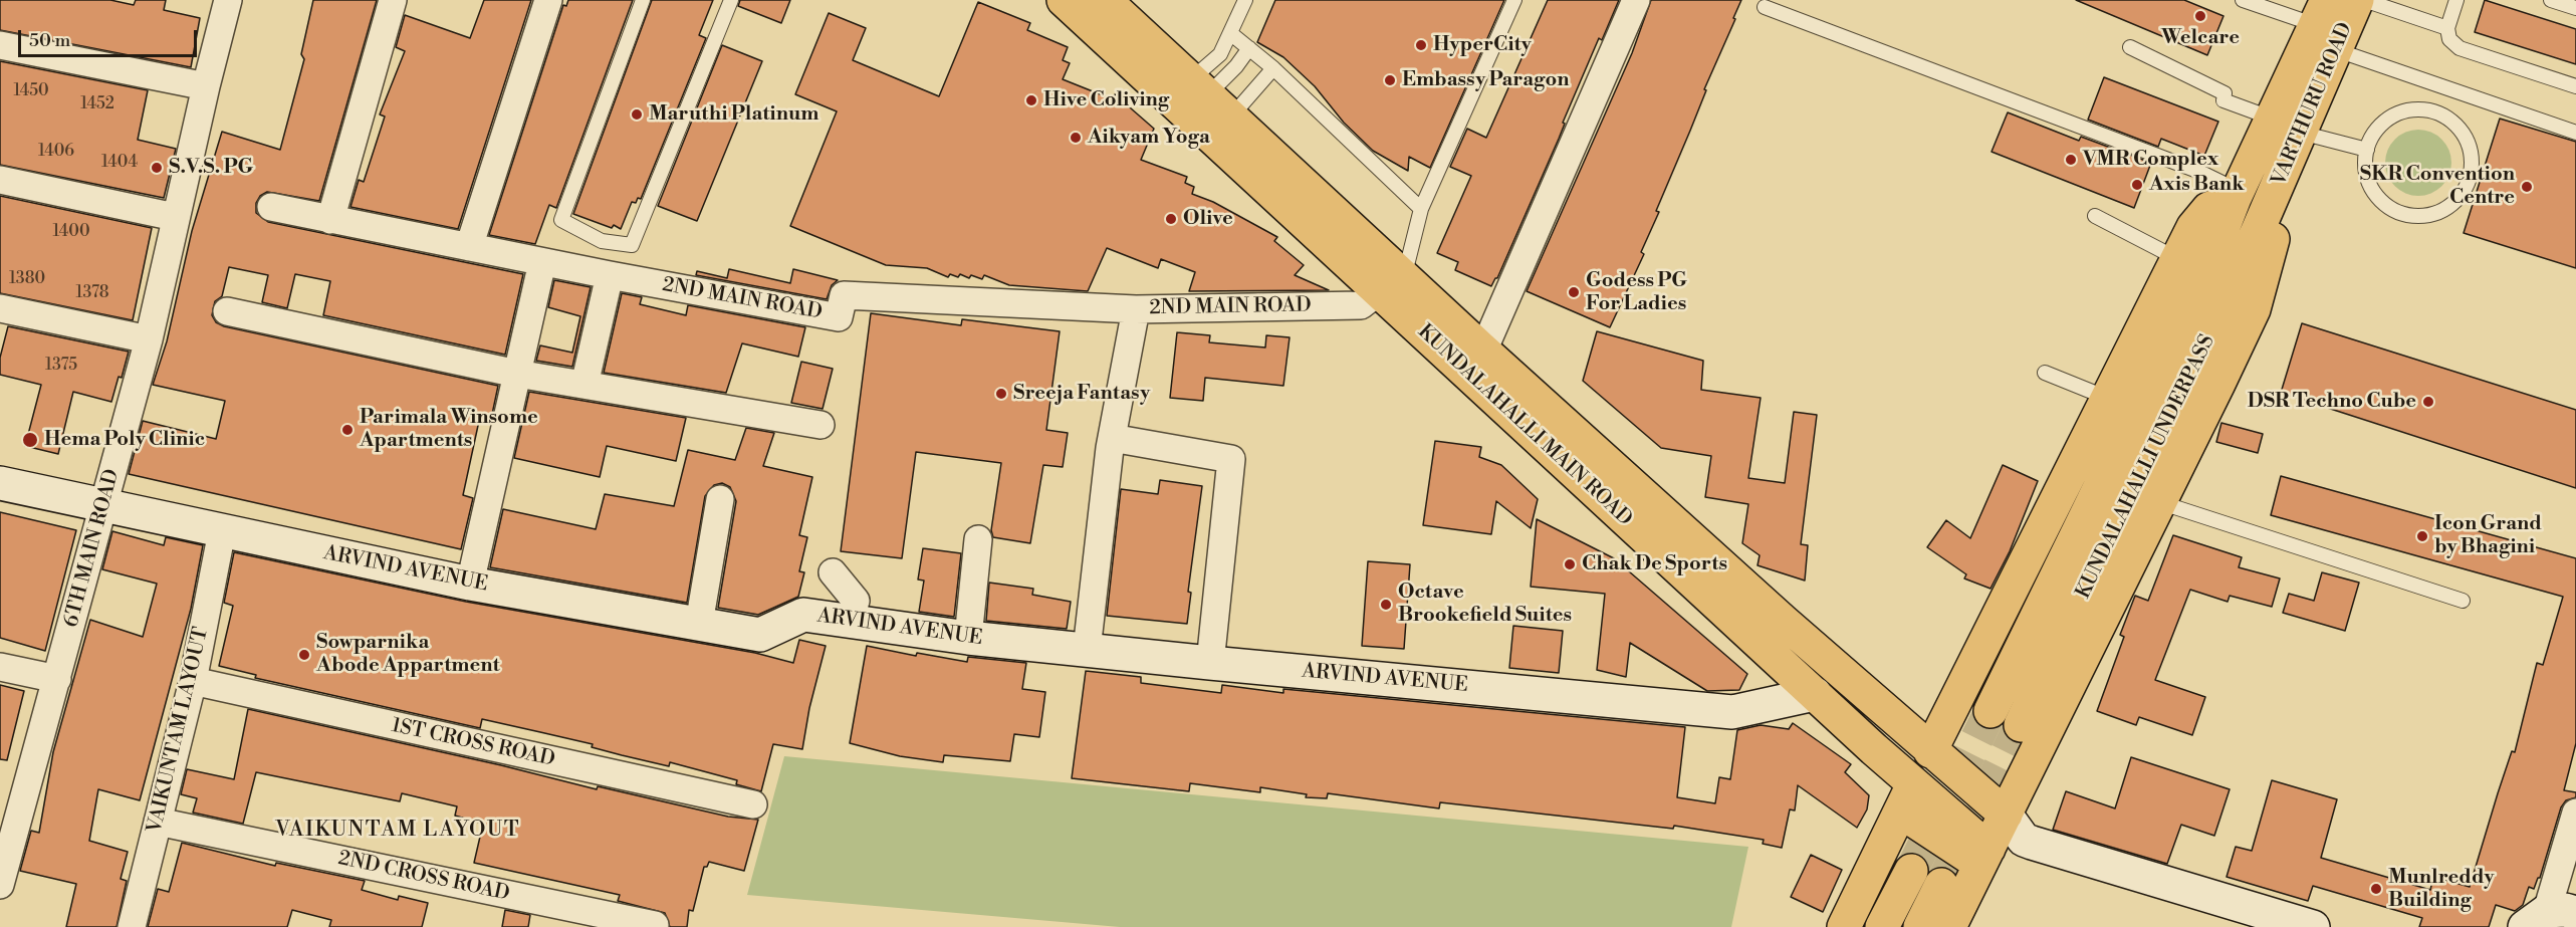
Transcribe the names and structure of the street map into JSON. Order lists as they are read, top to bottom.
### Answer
{
  "streets": {
    "main road": ["VARTHURU ROAD", "KUNDALAHALLI MAIN ROAD", "KUNDALAHALLI UNDERPASS"],
    "street": [
      "2ND MAIN ROAD",
      "6TH MAIN ROAD",
      "ARVIND AVENUE",
      "VAIKUNTAM LAYOUT",
      "1ST CROSS ROAD",
      "2ND CROSS ROAD"
    ]
  },
  "crossings": [
    ["VARTHURU ROAD", "KUNDALAHALLI UNDERPASS"],
    ["2ND MAIN ROAD", "KUNDALAHALLI MAIN ROAD"],
    ["KUNDALAHALLI MAIN ROAD", "ARVIND AVENUE"],
    ["6TH MAIN ROAD", "ARVIND AVENUE"],
    ["ARVIND AVENUE", "VAIKUNTAM LAYOUT"],
    ["VAIKUNTAM LAYOUT", "1ST CROSS ROAD"],
    ["VAIKUNTAM LAYOUT", "2ND CROSS ROAD"]
  ],
  "districts": ["VAIKUNTAM LAYOUT"],
  "places": [
    "Welcare",
    "HyperCity",
    "Embassy Paragon",
    "Hive Coliving",
    "Maruthi Platinum",
    "Aikyam Yoga",
    "VMR Complex",
    "S.V.S. PG",
    "Axis Bank",
    "SKR Convention Centre",
    "Olive",
    "Godess PG For Ladies",
    "Sreeja Fantasy",
    "DSR Techno Cube",
    "Parimala Winsome Apartments",
    "Hema Poly Clinic",
    "Icon Grand by Bhagini",
    "Chak De Sports",
    "Octave Brookefield Suites",
    "Sowparnika Abode Appartment",
    "Munlreddy Building"
  ],
  "house_numbers": [
    "1450",
    "1452",
    "1406",
    "1404",
    "1400",
    "1380",
    "1378",
    "1375"
  ],
  "scale_bar": "50 m"
}
